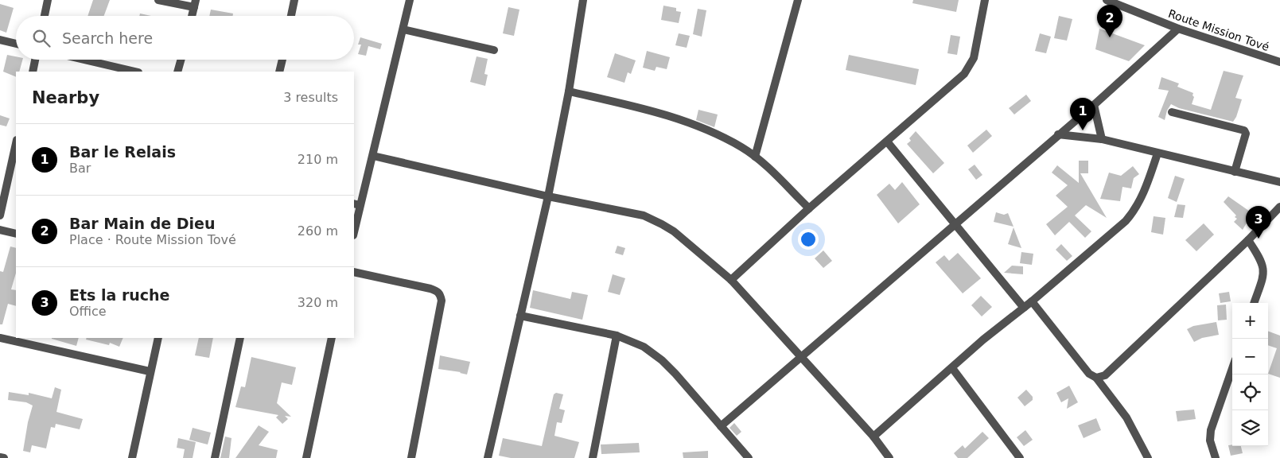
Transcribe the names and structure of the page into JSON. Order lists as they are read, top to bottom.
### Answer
{
  "streets": {
    "street": ["Route Mission Tové"]
  },
  "page": {
    "pins": ["2", "1", "3"],
    "search": "Search here",
    "heading": ["Nearby", "3 results"],
    "list": [
      {
        "mark": "1",
        "name": "Bar le Relais",
        "note": "Bar",
        "value": "210 m"
      },
      {
        "mark": "2",
        "name": "Bar Main de Dieu",
        "note": "Place · Route Mission Tové",
        "value": "260 m"
      },
      {
        "mark": "3",
        "name": "Ets la ruche",
        "note": "Office",
        "value": "320 m"
      }
    ],
    "map_buttons": ["+", "−"]
  }
}
